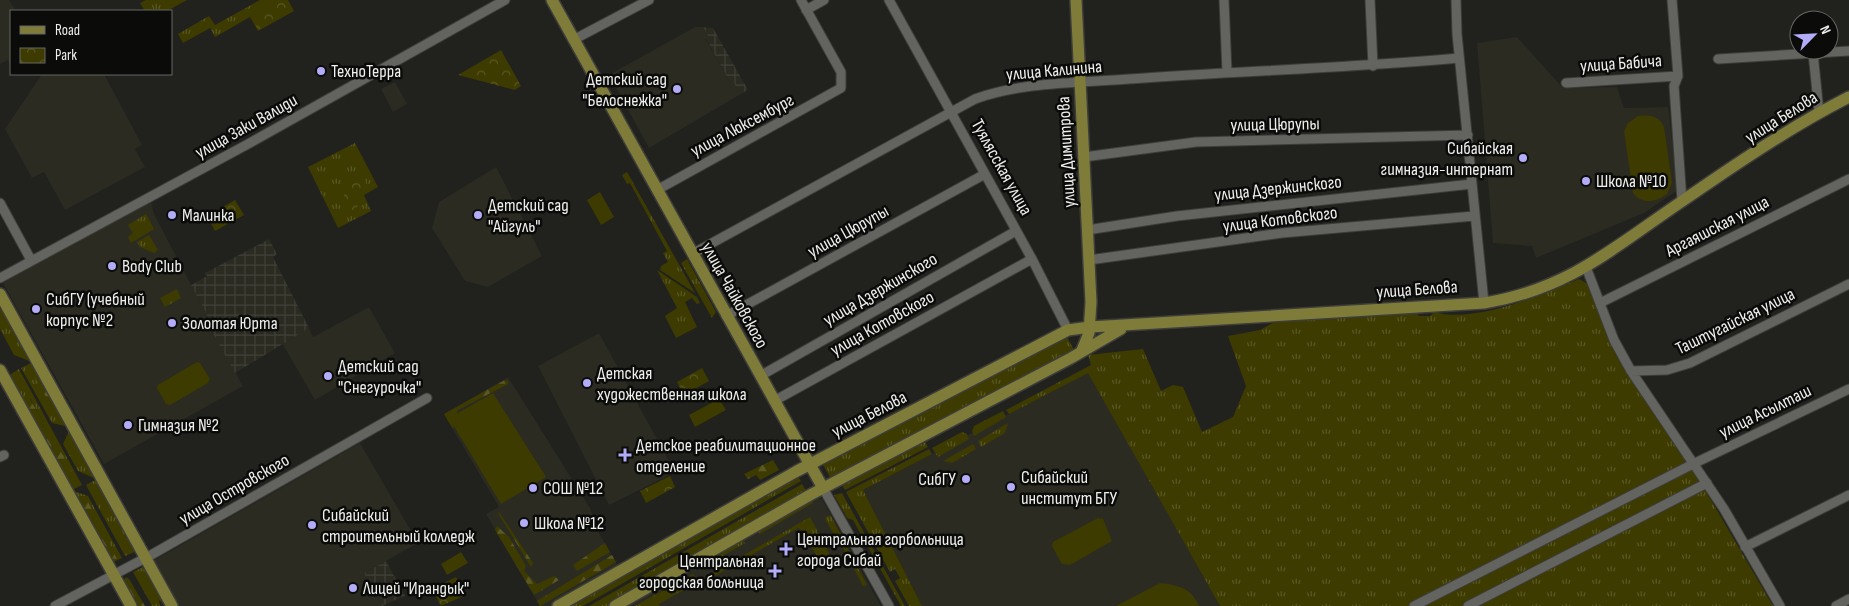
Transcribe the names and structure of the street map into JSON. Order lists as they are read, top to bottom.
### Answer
{
  "streets": {
    "main road": [
      "улица Белова",
      "улица Димитрова",
      "Туялясская улица",
      "улица Чайковского"
    ],
    "street": [
      "улица Бабича",
      "улица Калинина",
      "улица Цюрупы",
      "улица Люксембург",
      "улица Заки Валиди",
      "улица Дзержинского",
      "улица Котовского",
      "Аргаяшская улица",
      "Таштугайская улица",
      "улица Асылташ",
      "улица Островского"
    ]
  },
  "crossings": [
    ["улица Калинина", "улица Димитрова"],
    ["улица Калинина", "Туялясская улица"],
    ["улица Калинина", "улица Чайковского"],
    ["улица Белова", "улица Димитрова"],
    ["улица Белова", "Туялясская улица"],
    ["улица Белова", "улица Чайковского"],
    ["улица Цюрупы", "улица Димитрова"],
    ["улица Цюрупы", "Туялясская улица"],
    ["улица Цюрупы", "улица Чайковского"],
    ["улица Люксембург", "улица Чайковского"],
    ["улица Димитрова", "Туялясская улица"],
    ["улица Димитрова", "улица Дзержинского"],
    ["улица Димитрова", "улица Котовского"],
    ["Туялясская улица", "улица Дзержинского"],
    ["Туялясская улица", "улица Котовского"],
    ["улица Дзержинского", "улица Чайковского"],
    ["улица Котовского", "улица Чайковского"]
  ],
  "places": {
    "other": [
      "ТехноТерра",
      "Детский сад \"Белоснежка\"",
      "Сибайская гимназия-интернат",
      "Школа №10",
      "Малинка",
      "Детский сад \"Айгуль\"",
      "Body Club",
      "СибГУ (учебный корпус №2",
      "Золотая Юрта",
      "Детский сад \"Снегурочка\"",
      "Детская художественная школа",
      "Гимназия №2",
      "СибГУ",
      "Сибайский институт БГУ",
      "СОШ №12",
      "Школа №12",
      "Сибайский строительный колледж",
      "Лицей \"Ирандык\""
    ],
    "health": ["Детское реабилитационное отделение", "Центральная горбольница города Сибай", "Центральная городская больница"]
  },
  "legend": ["Road", "Park"],
  "north": "top right"
}
